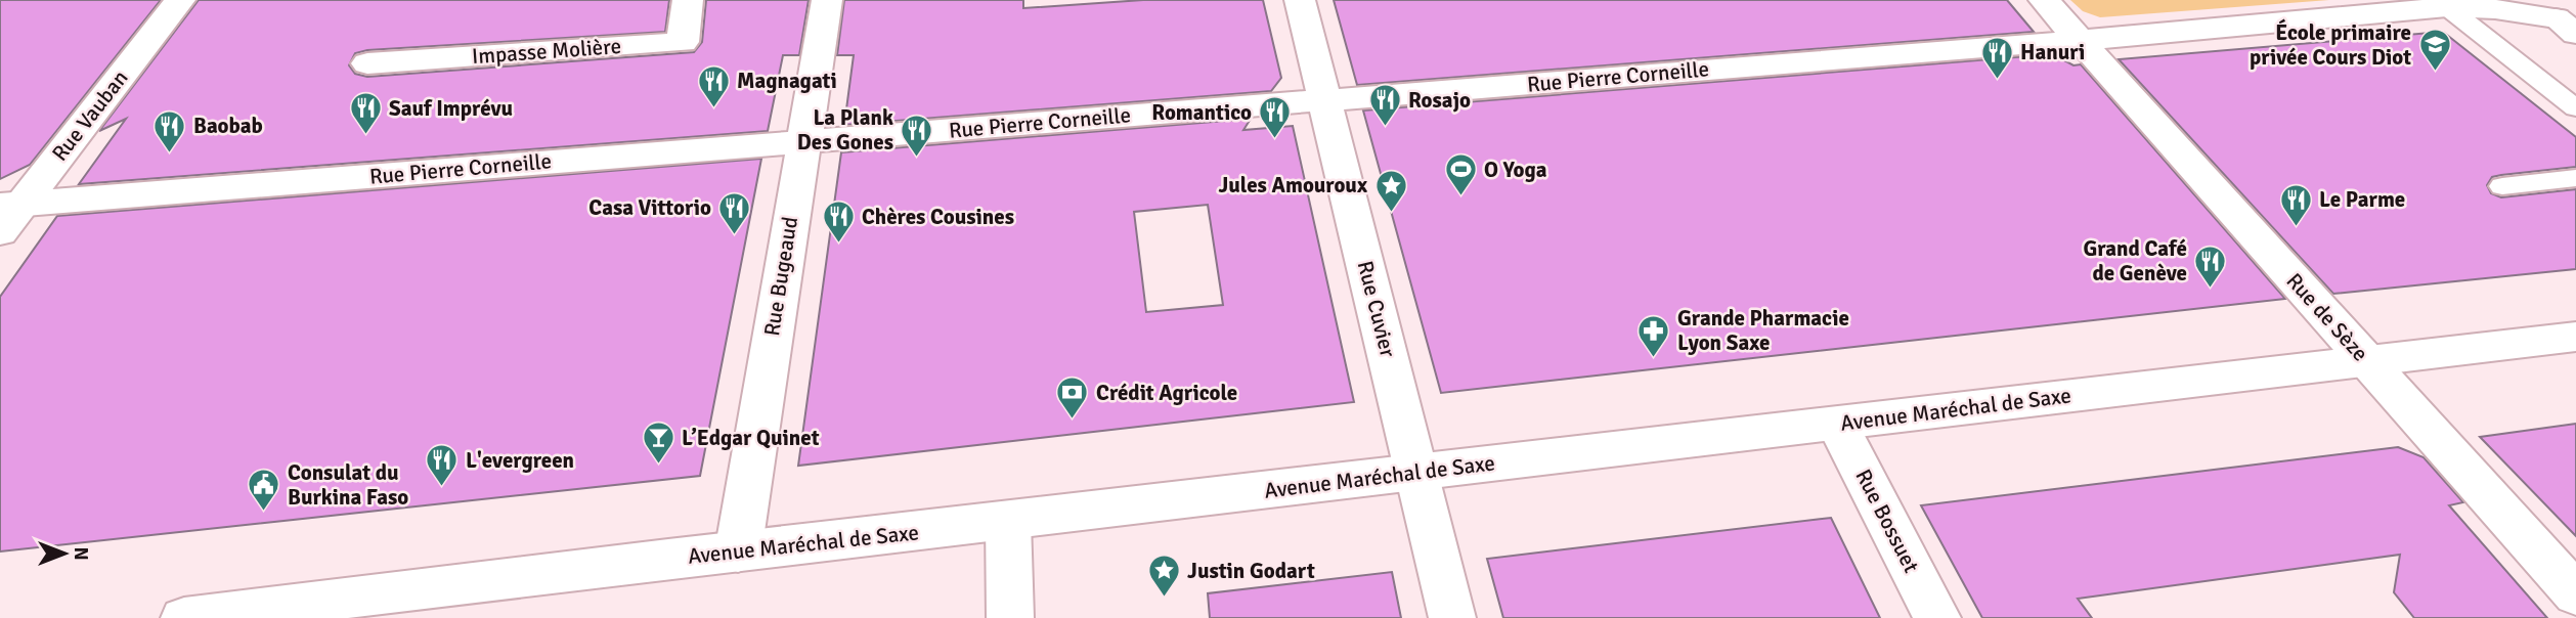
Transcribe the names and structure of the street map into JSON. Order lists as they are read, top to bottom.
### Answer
{
  "streets": {
    "street": [
      "Impasse Molière",
      "Rue Pierre Corneille",
      "Rue Vauban",
      "Rue Bugeaud",
      "Rue Cuvier",
      "Rue de Sèze",
      "Avenue Maréchal de Saxe",
      "Rue Bossuet"
    ]
  },
  "crossings": [
    ["Rue Pierre Corneille", "Rue Vauban"],
    ["Rue Pierre Corneille", "Rue Bugeaud"],
    ["Rue Pierre Corneille", "Rue Cuvier"],
    ["Rue Pierre Corneille", "Rue de Sèze"],
    ["Rue Bugeaud", "Avenue Maréchal de Saxe"],
    ["Rue Cuvier", "Avenue Maréchal de Saxe"],
    ["Rue de Sèze", "Avenue Maréchal de Saxe"],
    ["Avenue Maréchal de Saxe", "Rue Bossuet"]
  ],
  "places": {
    "school or university": ["École primaire privée Cours Diot"],
    "restaurant": [
      "Hanuri",
      "Magnagati",
      "Rosajo",
      "Sauf Imprévu",
      "Romantico",
      "Baobab",
      "La Plank Des Gones",
      "Le Parme",
      "Casa Vittorio",
      "Chères Cousines",
      "Grand Café de Genève",
      "L'evergreen"
    ],
    "sports": ["O Yoga"],
    "place": ["Jules Amouroux", "Justin Godart"],
    "pharmacy": ["Grande Pharmacie Lyon Saxe"],
    "bank": ["Crédit Agricole"],
    "bar": ["L’Edgar Quinet"],
    "public building": ["Consulat du Burkina Faso"]
  },
  "north": "right"
}
